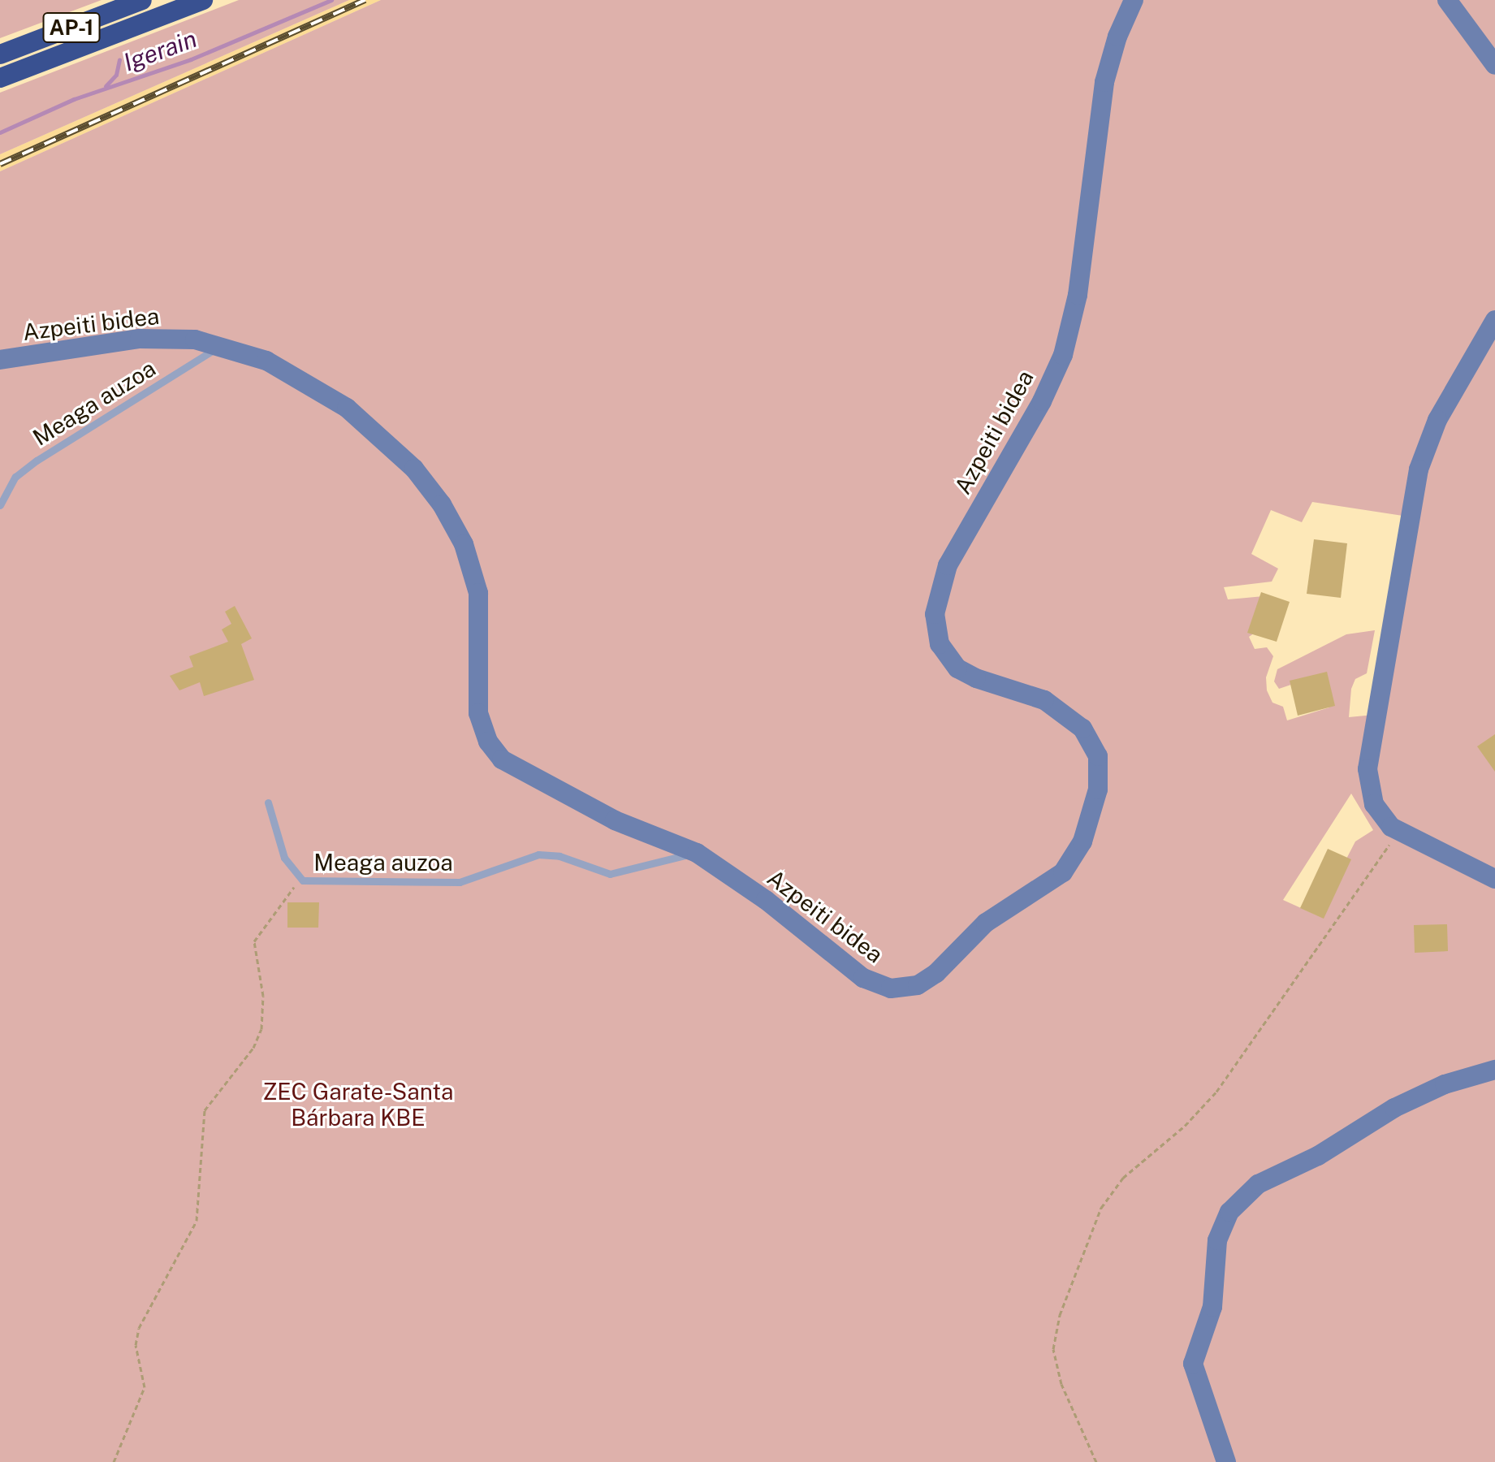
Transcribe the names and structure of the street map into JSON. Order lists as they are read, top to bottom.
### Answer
{
  "streets": {
    "highway": ["AP-1"],
    "main road": ["Azpeiti bidea"],
    "lane": ["Meaga auzoa"]
  },
  "crossings": [
    ["Azpeiti bidea", "Meaga auzoa"]
  ],
  "water": ["Igerain"],
  "parks": ["ZEC Garate-Santa Bárbara KBE"]
}
